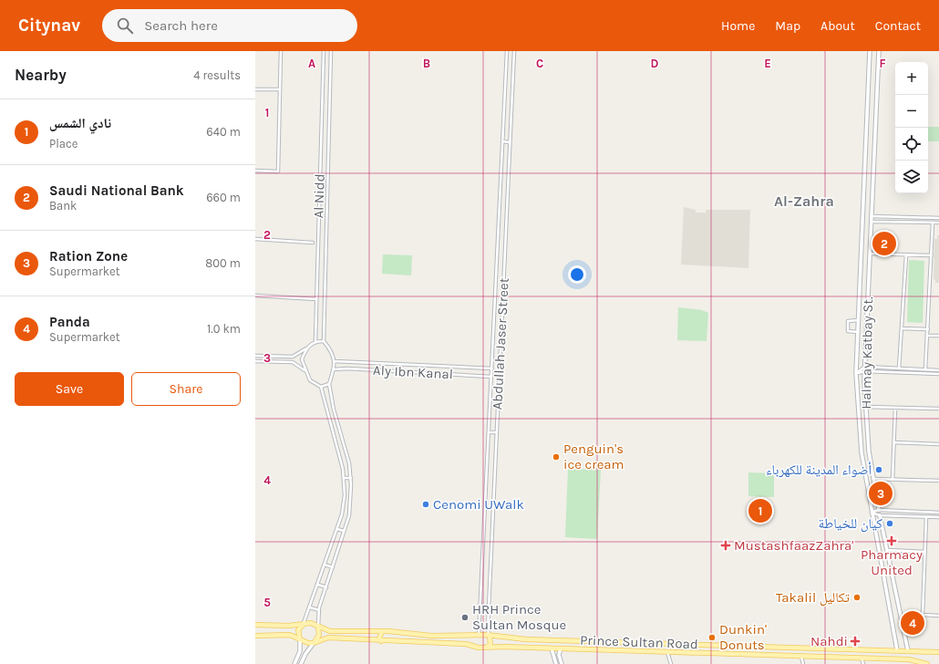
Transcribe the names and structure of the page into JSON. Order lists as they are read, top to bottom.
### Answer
{
  "streets": {
    "main road": ["Prince Sultan Road"],
    "street": [
      "Al Nidd",
      "Abdullah Jaser Street",
      "Halmay Katbay St.",
      "Aly Ibn Kanal"
    ]
  },
  "crossings": [
    ["Al Nidd", "Aly Ibn Kanal"],
    ["Abdullah Jaser Street", "Aly Ibn Kanal"],
    ["Abdullah Jaser Street", "Prince Sultan Road"],
    ["Halmay Katbay St.", "Prince Sultan Road"]
  ],
  "districts": ["Al-Zahra"],
  "places": {
    "other": [
      "Penguin's ice cream",
      "أضواء المدينة للكهرباء",
      "Cenomi UWalk",
      "كيان للخياطة",
      "Takalil تكاليل",
      "HRH Prince Sultan Mosque",
      "Dunkin' Donuts"
    ],
    "health": ["Pharmacy United", "MustashfaazZahra'", "Nahdi"]
  },
  "page": {
    "header": "Citynav",
    "search": "Search here",
    "nav": [
      "Home",
      "Map",
      "About",
      "Contact"
    ],
    "heading": ["Nearby", "4 results"],
    "map_buttons": ["+", "−"],
    "list": [
      {
        "mark": "1",
        "name": "نادي الشمس",
        "note": "Place",
        "value": "640 m"
      },
      {
        "mark": "2",
        "name": "Saudi National Bank",
        "note": "Bank",
        "value": "660 m"
      },
      {
        "mark": "3",
        "name": "Ration Zone",
        "note": "Supermarket",
        "value": "800 m"
      },
      {
        "mark": "4",
        "name": "Panda",
        "note": "Supermarket",
        "value": "1.0 km"
      }
    ],
    "pins": [
      "2",
      "3",
      "1",
      "4"
    ],
    "buttons": ["Save", "Share"]
  },
  "grid": {
    "columns": [
      "A",
      "B",
      "C",
      "D",
      "E",
      "F"
    ],
    "rows": [
      "1",
      "2",
      "3",
      "4",
      "5"
    ]
  }
}
